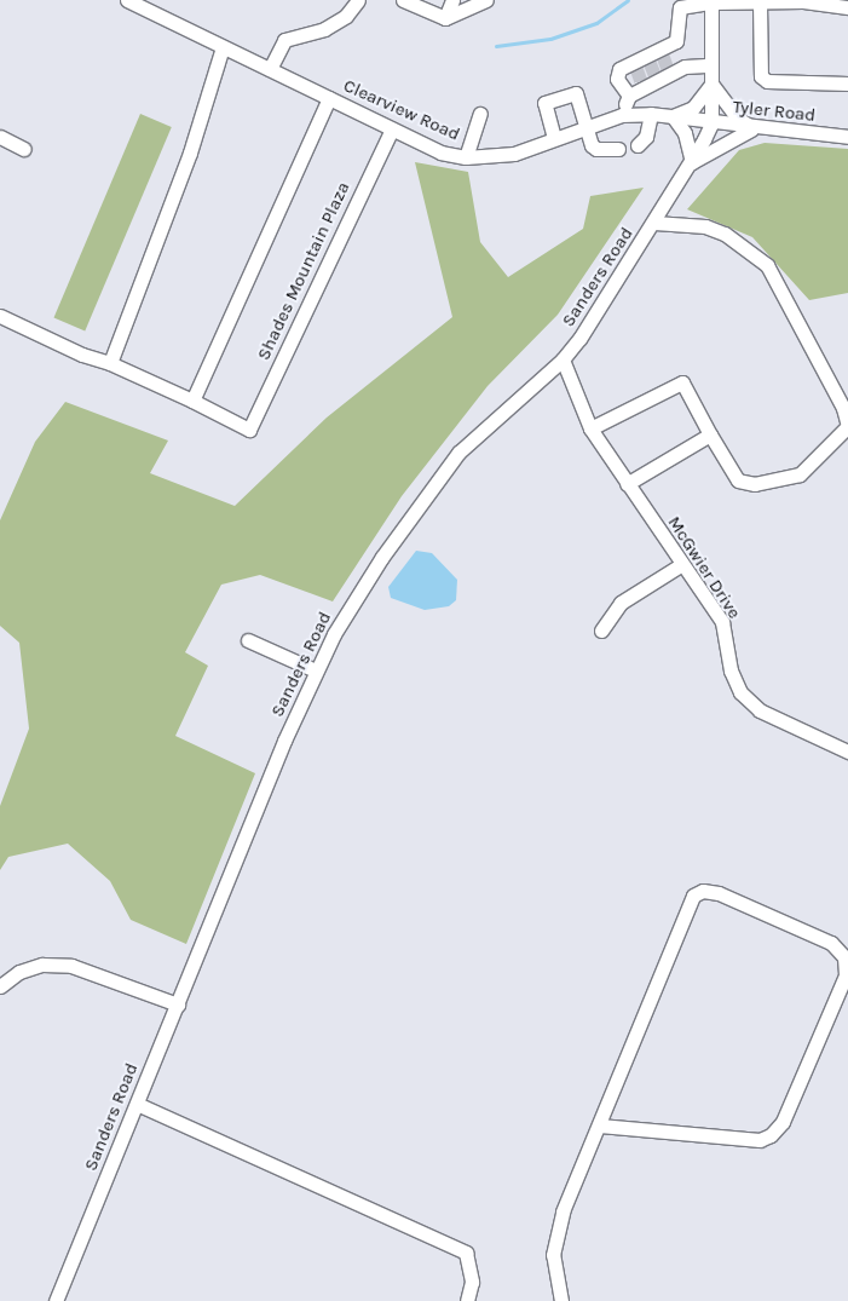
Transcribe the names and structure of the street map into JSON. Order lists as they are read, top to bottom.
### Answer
{
  "streets": {
    "street": [
      "Clearview Road",
      "Tyler Road",
      "Shades Mountain Plaza",
      "Sanders Road",
      "McGwier Drive"
    ]
  },
  "crossings": [
    ["Clearview Road", "Tyler Road"],
    ["Clearview Road", "Shades Mountain Plaza"],
    ["Clearview Road", "Sanders Road"],
    ["Tyler Road", "Sanders Road"],
    ["Sanders Road", "McGwier Drive"]
  ]
}
